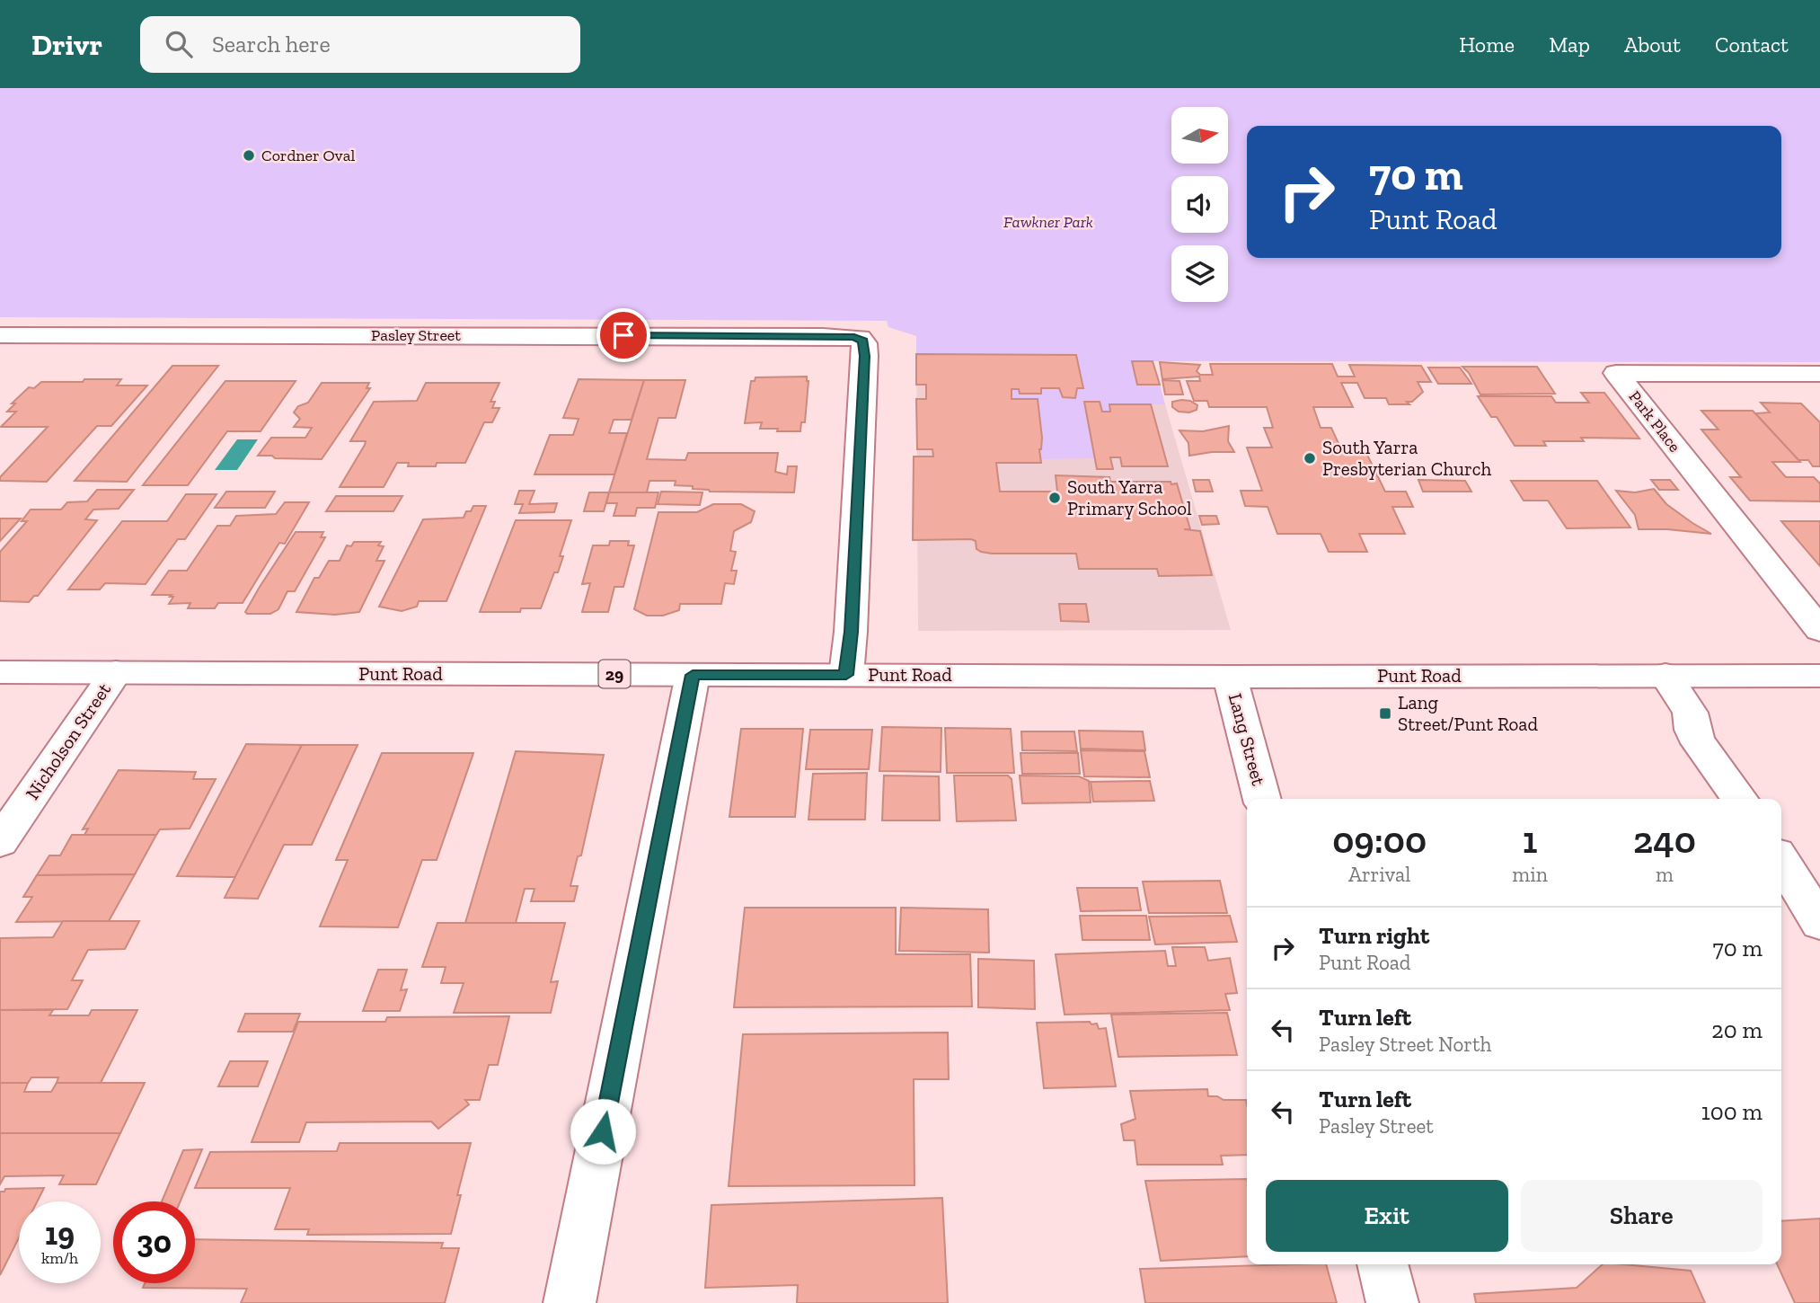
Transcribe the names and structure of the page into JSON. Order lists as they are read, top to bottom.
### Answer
{
  "streets": {
    "main road": [
      "Pasley Street",
      "Park Place",
      "Punt Road",
      "29",
      "Lang Street",
      "Nicholson Street"
    ]
  },
  "crossings": [
    ["Pasley Street", "Punt Road"],
    ["Punt Road", "Lang Street"],
    ["Punt Road", "Nicholson Street"]
  ],
  "parks": ["Fawkner Park"],
  "places": {
    "other": ["Cordner Oval", "South Yarra Presbyterian Church", "South Yarra Primary School"],
    "transit": ["Lang Street/Punt Road"]
  },
  "north": "right",
  "page": {
    "header": "Drivr",
    "search": "Search here",
    "nav": [
      "Home",
      "Map",
      "About",
      "Contact"
    ],
    "turn": ["70 m", "Punt Road"],
    "eta": [
      "09:00",
      "Arrival",
      "1",
      "min",
      "240",
      "m"
    ],
    "list": [
      {
        "name": "Turn right",
        "note": "Punt Road",
        "value": "70 m"
      },
      {
        "name": "Turn left",
        "note": "Pasley Street North",
        "value": "20 m"
      },
      {
        "name": "Turn left",
        "note": "Pasley Street",
        "value": "100 m"
      }
    ],
    "buttons": ["Exit", "Share"],
    "speed": "19 km/h",
    "limit": "30"
  }
}
